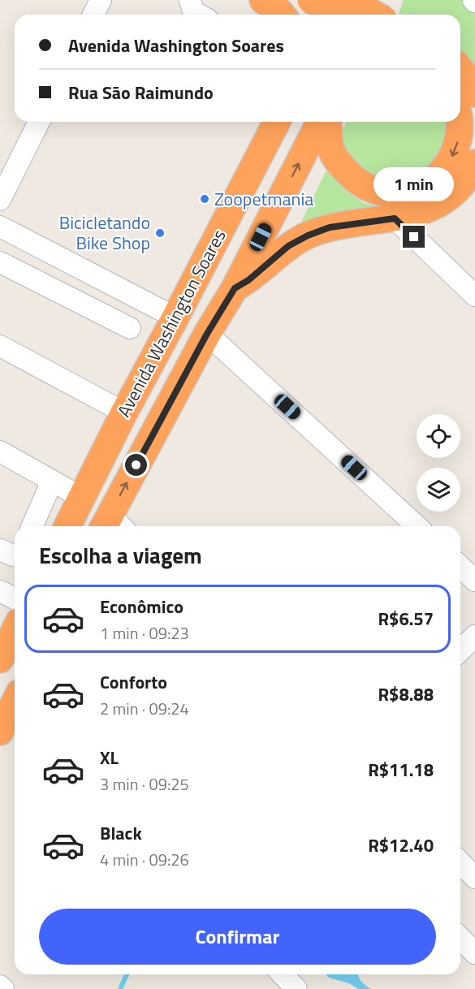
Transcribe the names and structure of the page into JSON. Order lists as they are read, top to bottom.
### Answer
{
  "streets": {
    "highway": ["Avenida Washington Soares"]
  },
  "places": ["Zoopetmania", "Bicicletando Bike Shop"],
  "page": {
    "banner": ["Avenida Washington Soares", "Rua São Raimundo"],
    "bubble": "1 min",
    "heading": "Escolha a viagem",
    "list": [
      {
        "name": "Econômico",
        "note": "1 min · 09:23",
        "value": "R$6.57"
      },
      {
        "name": "Conforto",
        "note": "2 min · 09:24",
        "value": "R$8.88"
      },
      {
        "name": "XL",
        "note": "3 min · 09:25",
        "value": "R$11.18"
      },
      {
        "name": "Black",
        "note": "4 min · 09:26",
        "value": "R$12.40"
      }
    ],
    "buttons": "Confirmar"
  }
}
